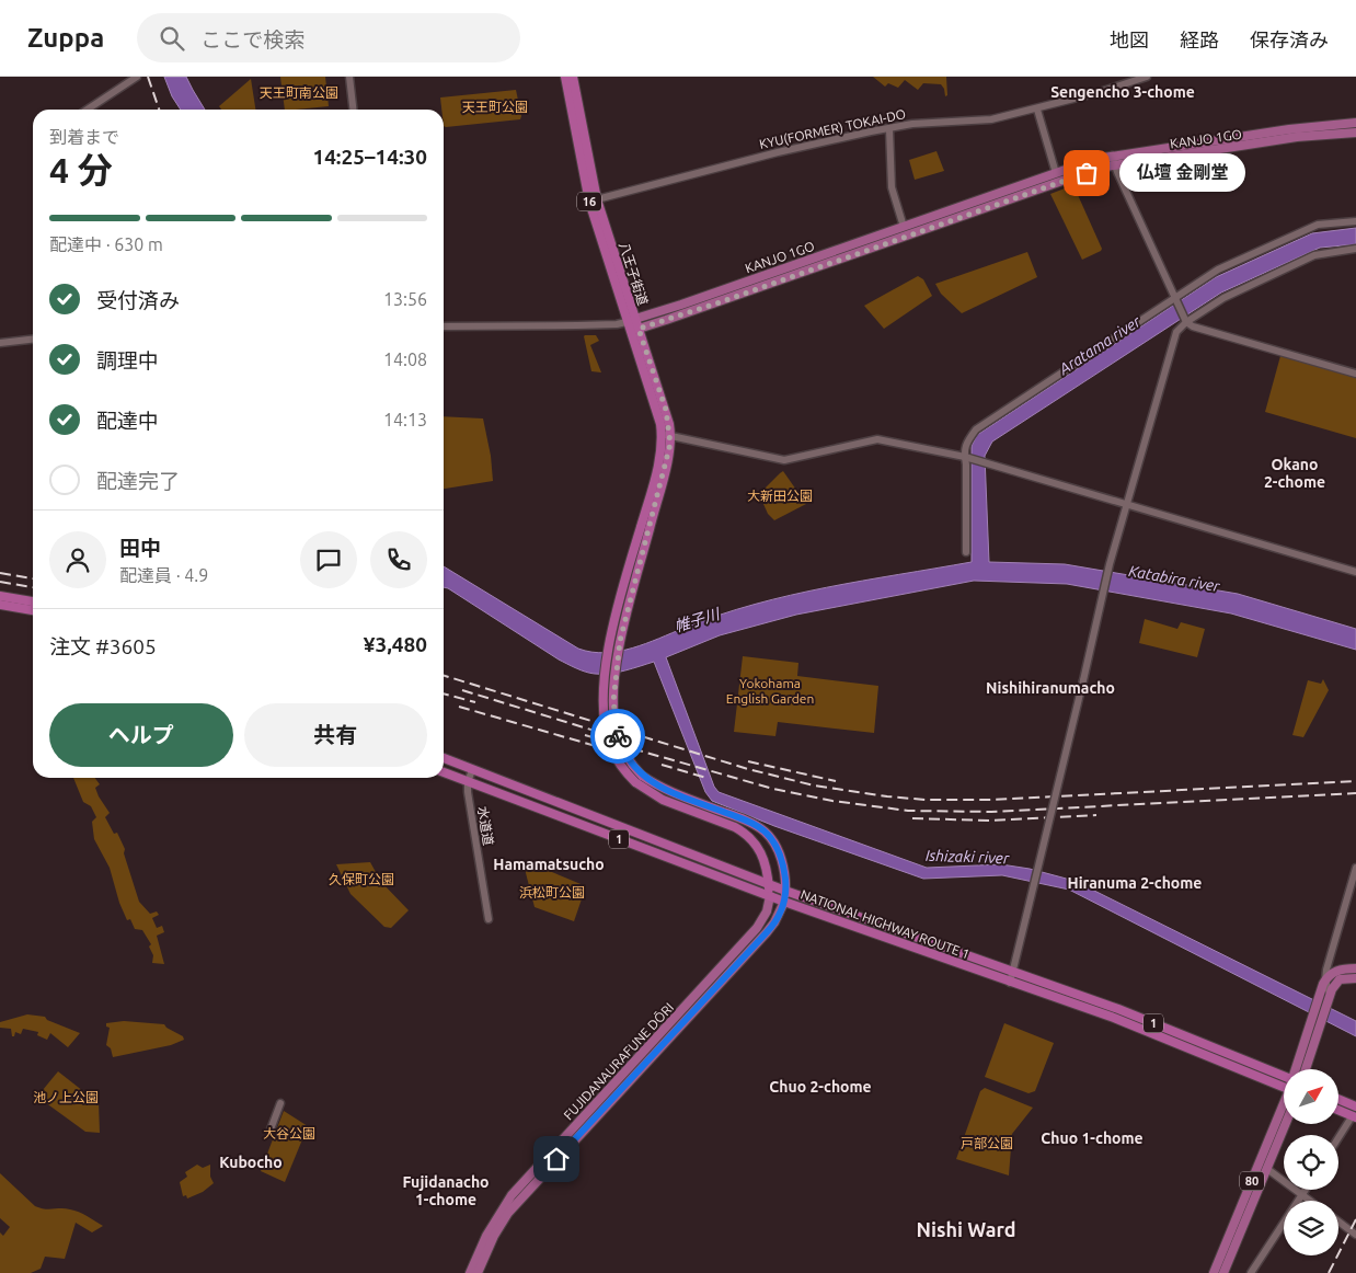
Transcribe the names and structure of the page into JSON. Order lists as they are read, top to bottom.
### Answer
{
  "streets": {
    "highway": [
      "16",
      "八王子街道",
      "1",
      "NATIONAL HIGHWAY ROUTE 1"
    ],
    "main road": ["KANJO 1GO", "FUJIDANAURAFUNE DŌRI", "80"],
    "street": ["KYU(FORMER) TOKAI-DO", "水道道"]
  },
  "crossings": [
    ["KYU(FORMER) TOKAI-DO", "八王子街道"],
    ["KANJO 1GO", "八王子街道"],
    ["八王子街道", "1"],
    ["八王子街道", "NATIONAL HIGHWAY ROUTE 1"],
    ["八王子街道", "FUJIDANAURAFUNE DŌRI"],
    ["水道道", "NATIONAL HIGHWAY ROUTE 1"],
    ["1", "NATIONAL HIGHWAY ROUTE 1"],
    ["NATIONAL HIGHWAY ROUTE 1", "FUJIDANAURAFUNE DŌRI"]
  ],
  "districts": [
    "Sengencho 3-chome",
    "Okano 2-chome",
    "Nishihiranumacho",
    "Hamamatsucho",
    "Hiranuma 2-chome",
    "Chuo 2-chome",
    "Chuo 1-chome",
    "Kubocho",
    "Fujidanacho 1-chome",
    "Nishi Ward"
  ],
  "water": [
    "Aratama river",
    "Katabira river",
    "帷子川",
    "Ishizaki river"
  ],
  "parks": [
    "天王町南公園",
    "天王町公園",
    "大新田公園",
    "Yokohama English Garden",
    "久保町公園",
    "浜松町公園",
    "池ノ上公園",
    "大谷公園",
    "戸部公園"
  ],
  "places": ["仏壇 金剛堂"],
  "north": "top right",
  "page": {
    "header": "Zuppa",
    "search": "ここで検索",
    "nav": ["地図", "経路", "保存済み"],
    "heading": ["4 分", "到着まで", "14:25–14:30"],
    "panel": [
      "田中",
      "配達員 · 4.9",
      "注文 #3605",
      "¥3,480"
    ],
    "bubble": "仏壇 金剛堂",
    "bar": "配達中 · 630 m",
    "list": [
      ["受付済み", "13:56"],
      ["調理中", "14:08"],
      ["配達中", "14:13"],
      "配達完了"
    ],
    "buttons": ["ヘルプ", "共有"]
  }
}
